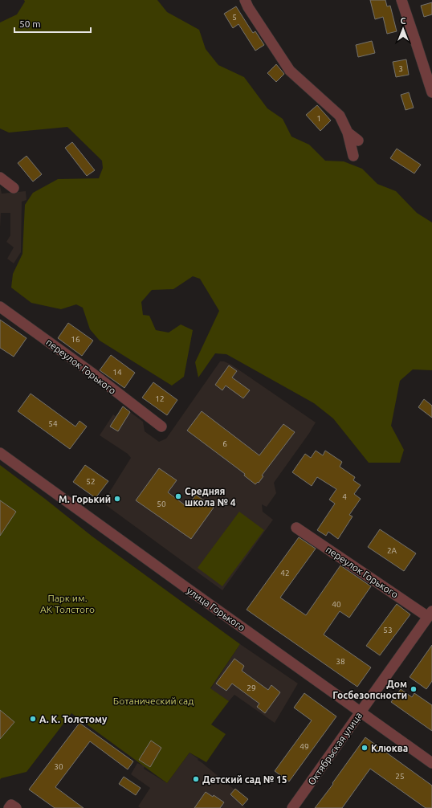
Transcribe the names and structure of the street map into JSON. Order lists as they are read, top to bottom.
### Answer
{
  "streets": {
    "street": ["переулок Горького", "улица Горького", "Октябрьская улица"]
  },
  "crossings": [
    ["переулок Горького", "Октябрьская улица"],
    ["улица Горького", "Октябрьская улица"]
  ],
  "parks": ["Парк им. АК Толстого", "Ботанический сад"],
  "places": [
    "Средняя школа № 4",
    "М. Горький",
    "Дом Госбезопсности",
    "А. К. Толстому",
    "Клюква",
    "Детский сад № 15"
  ],
  "house_numbers": [
    "5",
    "3",
    "1",
    "16",
    "14",
    "12",
    "54",
    "6",
    "52",
    "4",
    "50",
    "2А",
    "42",
    "40",
    "53",
    "38",
    "29",
    "49",
    "30",
    "25"
  ],
  "scale_bar": "50 m",
  "north": "top"
}
